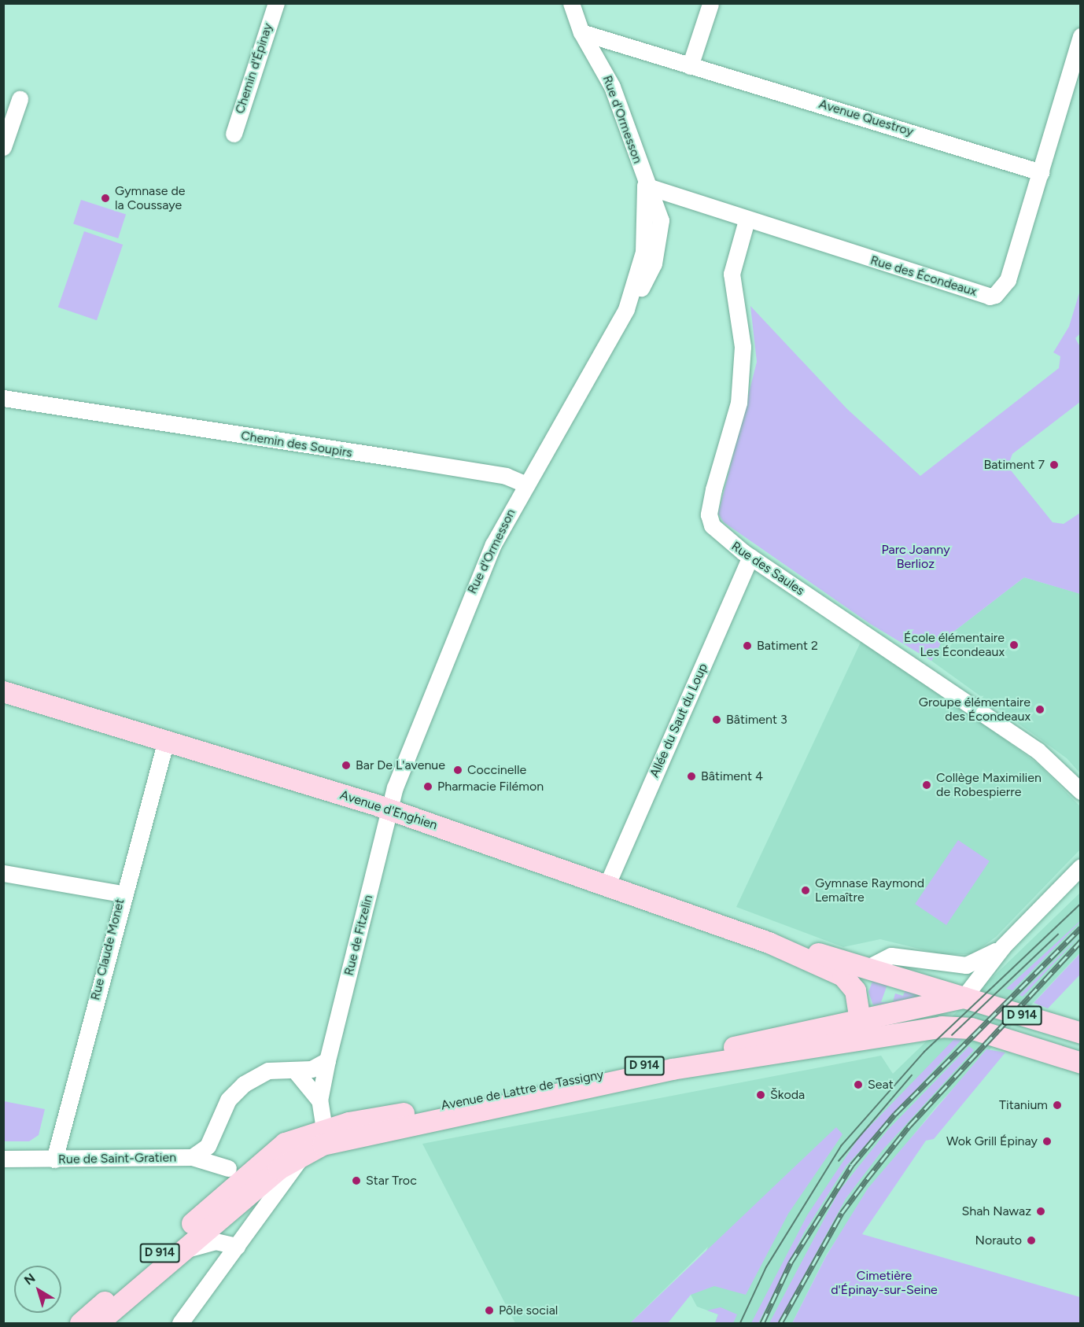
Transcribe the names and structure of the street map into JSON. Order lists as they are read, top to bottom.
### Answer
{
  "streets": {
    "main road": ["Avenue d'Enghien", "D 914", "Avenue de Lattre de Tassigny"],
    "street": [
      "Chemin d'Épinay",
      "Avenue Questroy",
      "Rue d'Ormesson",
      "Rue des Écondeaux",
      "Chemin des Soupirs",
      "Rue des Saules",
      "Allée du Saut du Loup",
      "Rue de Fitzelin",
      "Rue Claude Monet",
      "Rue de Saint-Gratien"
    ]
  },
  "crossings": [
    ["Avenue Questroy", "Rue d'Ormesson"],
    ["Avenue Questroy", "Rue des Écondeaux"],
    ["Rue d'Ormesson", "Rue des Écondeaux"],
    ["Rue d'Ormesson", "Chemin des Soupirs"],
    ["Rue d'Ormesson", "Avenue d'Enghien"],
    ["Rue d'Ormesson", "Rue de Fitzelin"],
    ["Rue des Écondeaux", "Rue des Saules"],
    ["Rue des Saules", "Allée du Saut du Loup"],
    ["Allée du Saut du Loup", "Avenue d'Enghien"],
    ["Avenue d'Enghien", "Rue de Fitzelin"],
    ["Avenue d'Enghien", "Rue Claude Monet"],
    ["Avenue d'Enghien", "Avenue de Lattre de Tassigny"],
    ["Rue de Fitzelin", "Avenue de Lattre de Tassigny"],
    ["Rue Claude Monet", "Rue de Saint-Gratien"],
    ["Avenue de Lattre de Tassigny", "Rue de Saint-Gratien"]
  ],
  "parks": ["Parc Joanny Berlioz", "Cimetière d'Épinay-sur-Seine"],
  "places": [
    "Gymnase de la Coussaye",
    "Batiment 7",
    "École élémentaire Les Écondeaux",
    "Batiment 2",
    "Groupe élémentaire des Écondeaux",
    "Bâtiment 3",
    "Bar De L'avenue",
    "Coccinelle",
    "Bâtiment 4",
    "Collège Maximilien de Robespierre",
    "Pharmacie Filémon",
    "Gymnase Raymond Lemaître",
    "Seat",
    "Škoda",
    "Titanium",
    "Wok Grill Épinay",
    "Star Troc",
    "Shah Nawaz",
    "Norauto",
    "Pôle social"
  ],
  "north": "top left"
}
